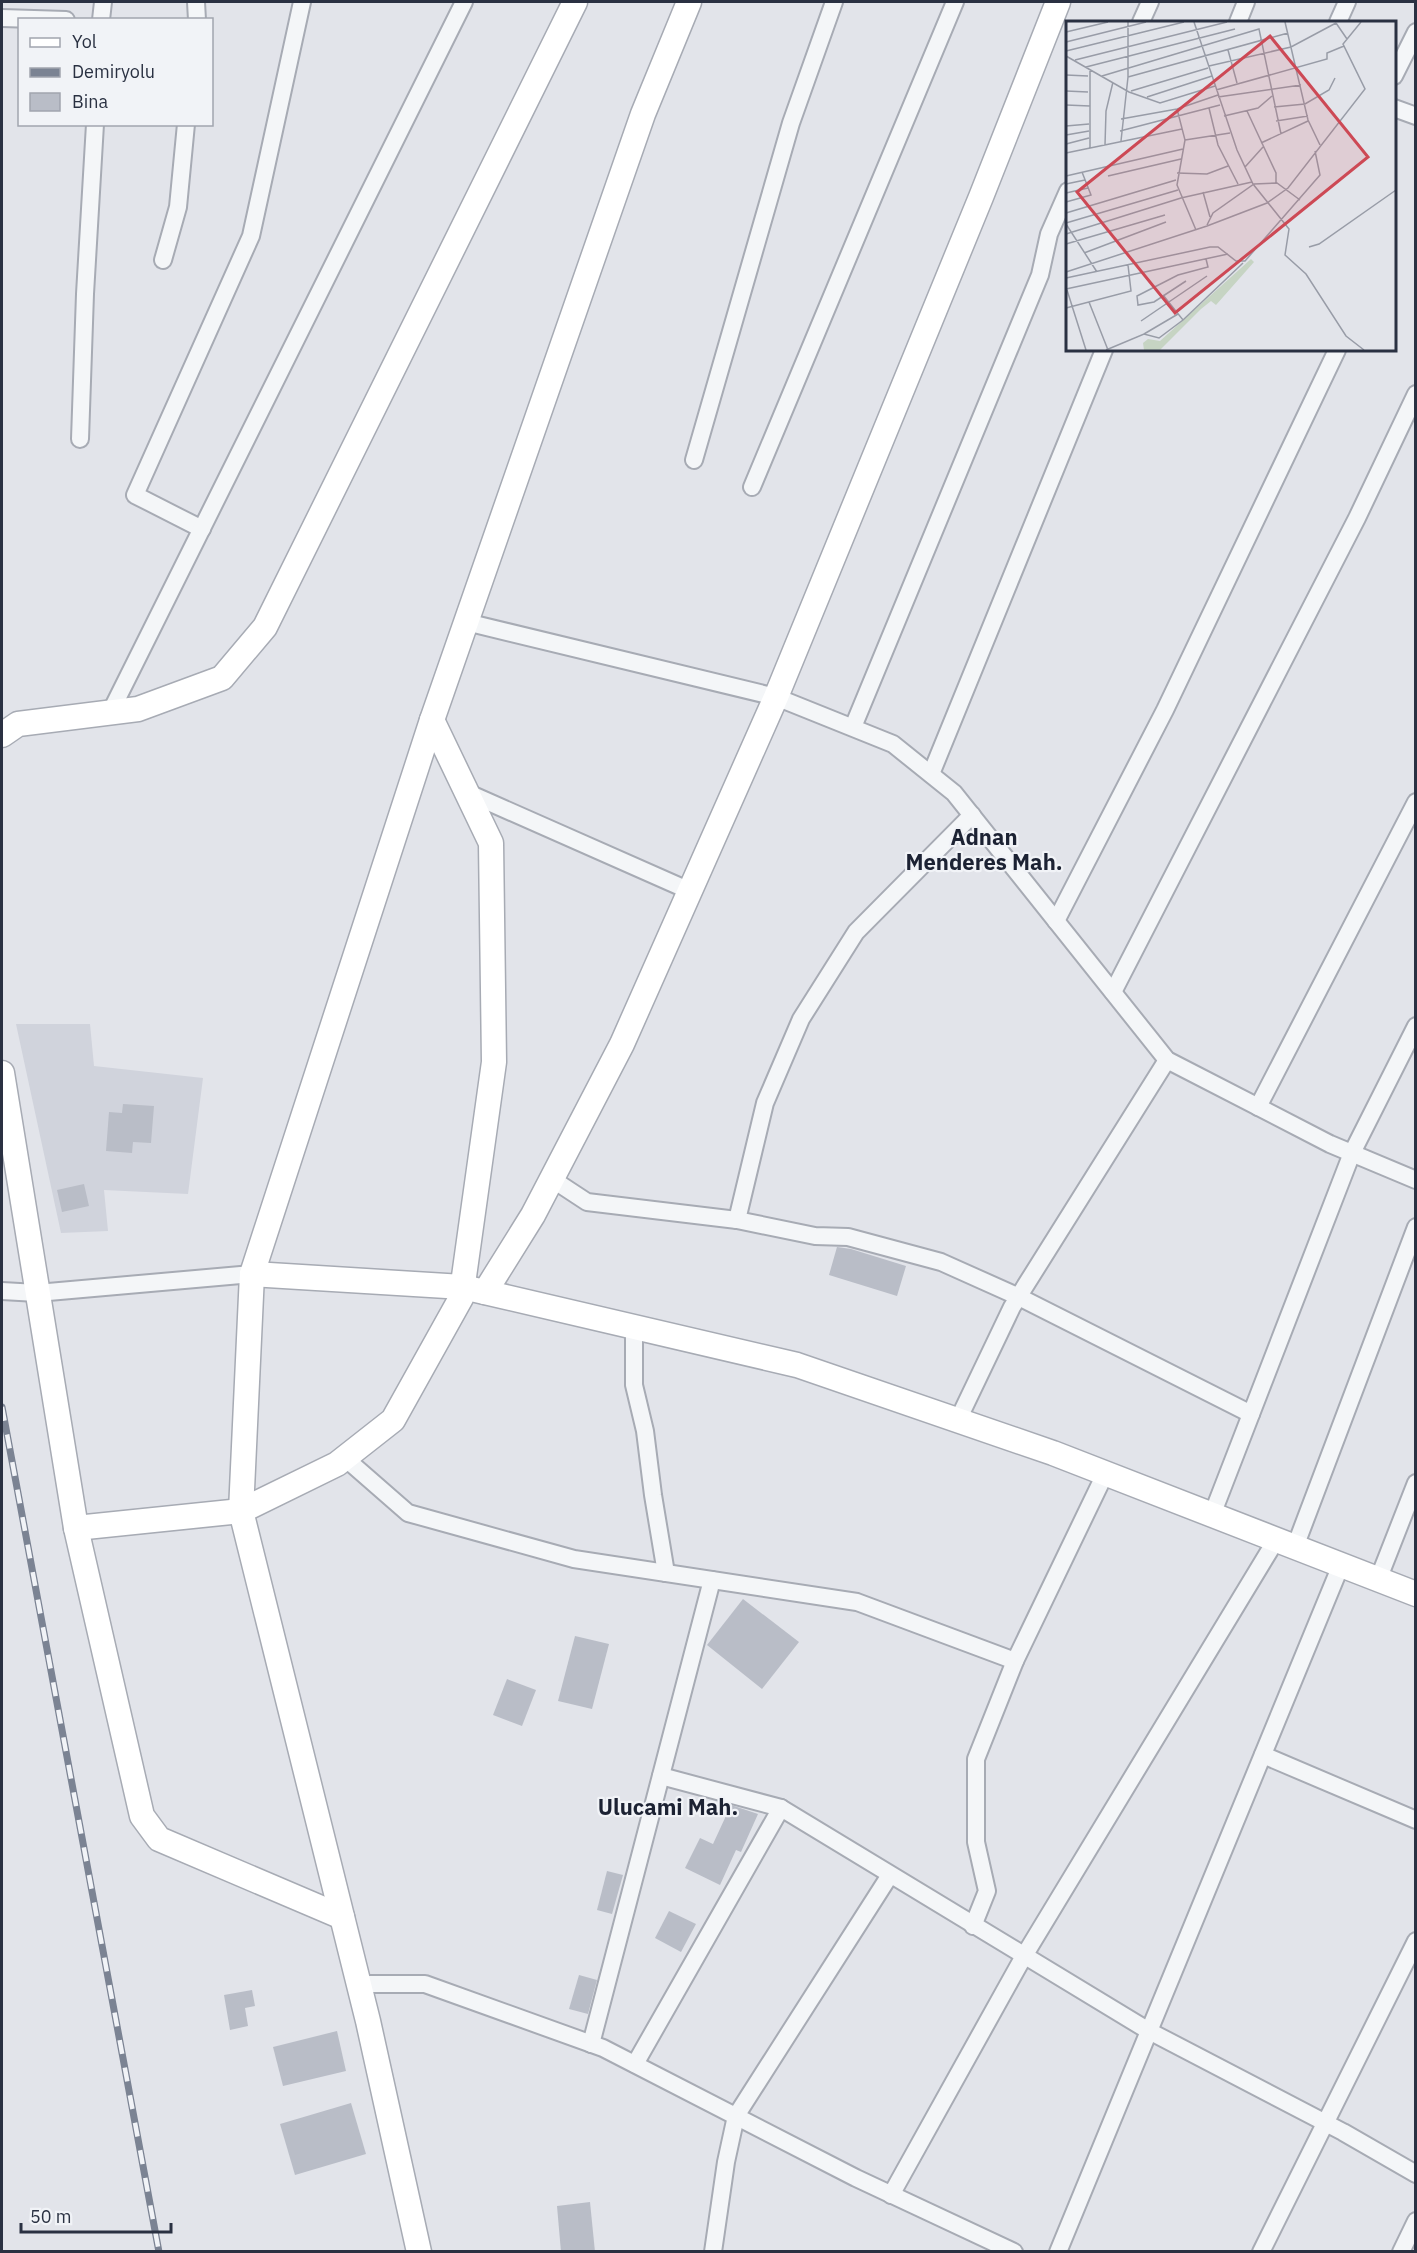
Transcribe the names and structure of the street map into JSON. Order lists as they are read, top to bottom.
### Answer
{
  "districts": ["Adnan Menderes Mah.", "Ulucami Mah."],
  "legend": ["Yol", "Demiryolu", "Bina"],
  "scale_bar": "50 m"
}
